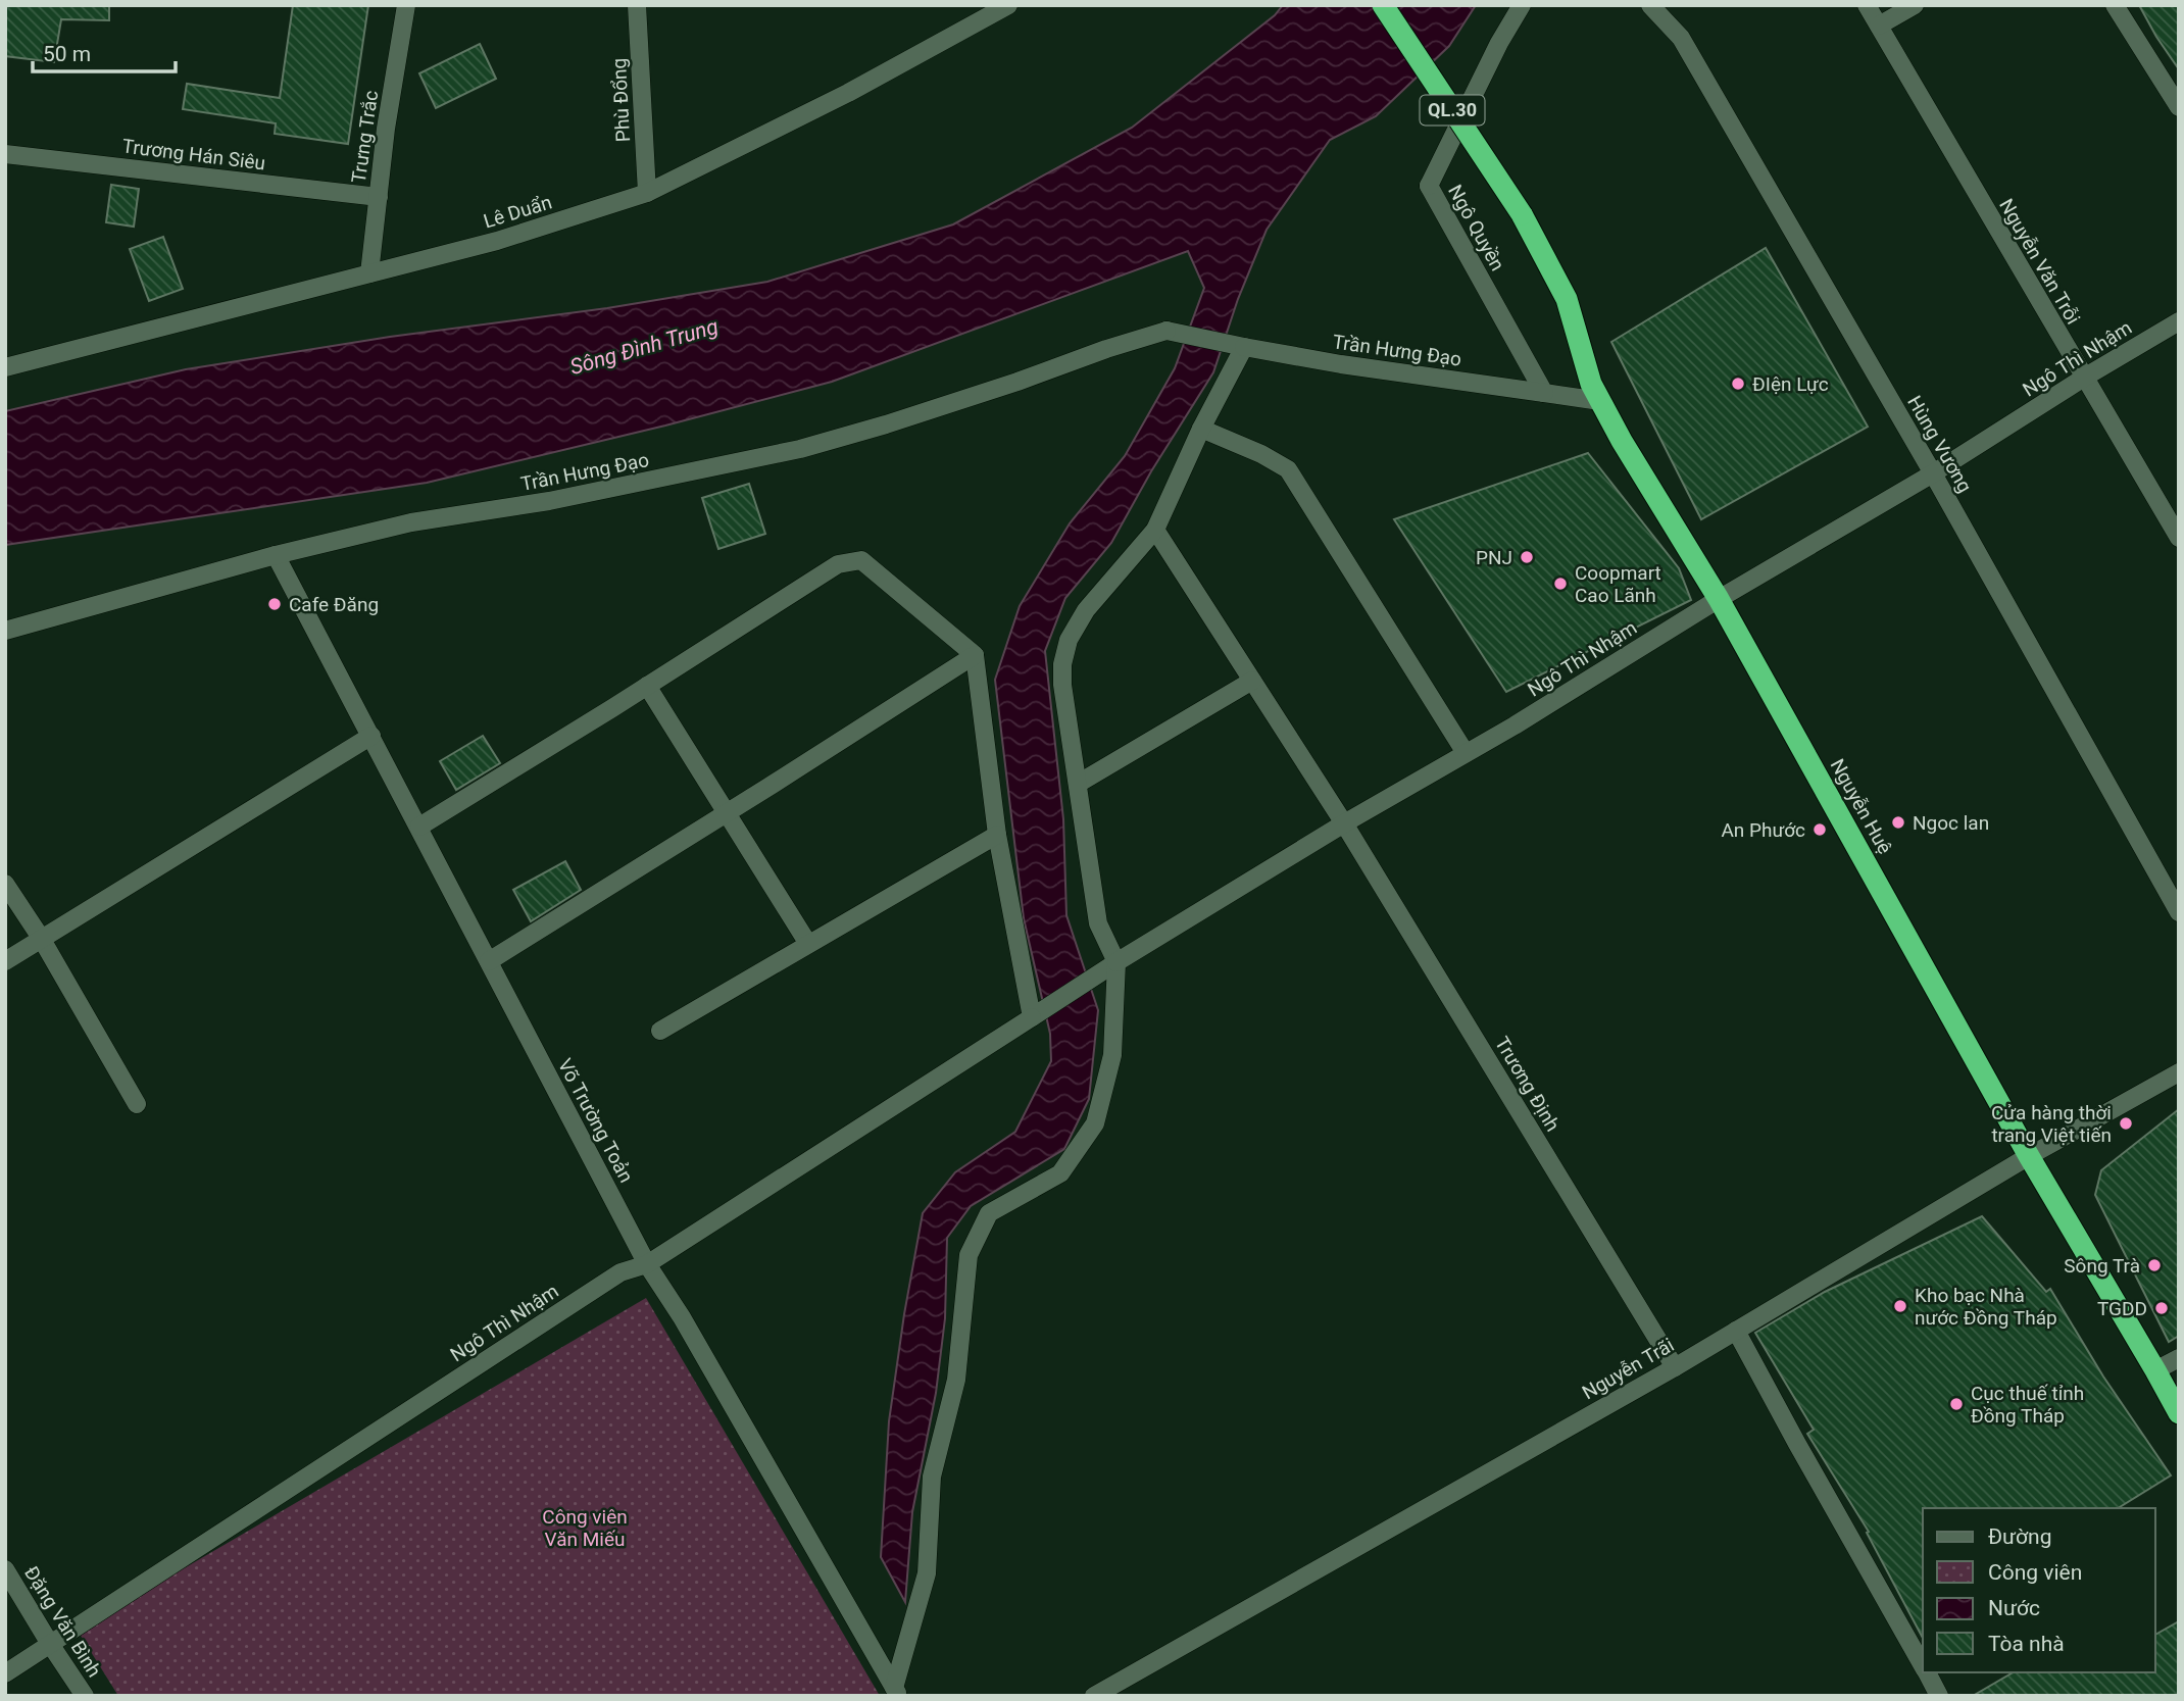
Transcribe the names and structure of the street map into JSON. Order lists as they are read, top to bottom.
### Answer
{
  "streets": {
    "highway": ["QL.30", "Nguyễn Huệ"],
    "street": [
      "Phù Đổng",
      "Trưng Trắc",
      "Trương Hán Siêu",
      "Lê Duẩn",
      "Ngô Quyền",
      "Nguyễn Văn Trỗi",
      "Trần Hưng Đạo",
      "Ngô Thì Nhậm",
      "Hùng Vương",
      "Trương Định",
      "Võ Trường Toản",
      "Nguyễn Trãi",
      "Đặng Văn Bình"
    ]
  },
  "crossings": [
    ["Phù Đổng", "Lê Duẩn"],
    ["Trưng Trắc", "Trương Hán Siêu"],
    ["Trưng Trắc", "Lê Duẩn"],
    ["Ngô Quyền", "Trần Hưng Đạo"],
    ["Nguyễn Văn Trỗi", "Ngô Thì Nhậm"],
    ["Trần Hưng Đạo", "Nguyễn Huệ"],
    ["Trần Hưng Đạo", "Võ Trường Toản"],
    ["Ngô Thì Nhậm", "Hùng Vương"],
    ["Ngô Thì Nhậm", "Nguyễn Huệ"],
    ["Ngô Thì Nhậm", "Trương Định"],
    ["Ngô Thì Nhậm", "Võ Trường Toản"],
    ["Ngô Thì Nhậm", "Đặng Văn Bình"],
    ["Nguyễn Huệ", "Nguyễn Trãi"],
    ["Trương Định", "Nguyễn Trãi"]
  ],
  "water": ["Sông Đình Trung"],
  "parks": ["Công viên Văn Miếu"],
  "places": [
    "ĐIện Lực",
    "PNJ",
    "Coopmart Cao Lãnh",
    "Cafe Đăng",
    "Ngoc lan",
    "An Phước",
    "Cửa hàng thời trang Việt tiến",
    "Sông Trà",
    "Kho bạc Nhà nước Đồng Tháp",
    "TGDD",
    "Cục thuế tỉnh Đồng Tháp"
  ],
  "legend": [
    "Đường",
    "Công viên",
    "Nước",
    "Tòa nhà"
  ],
  "scale_bar": "50 m"
}
